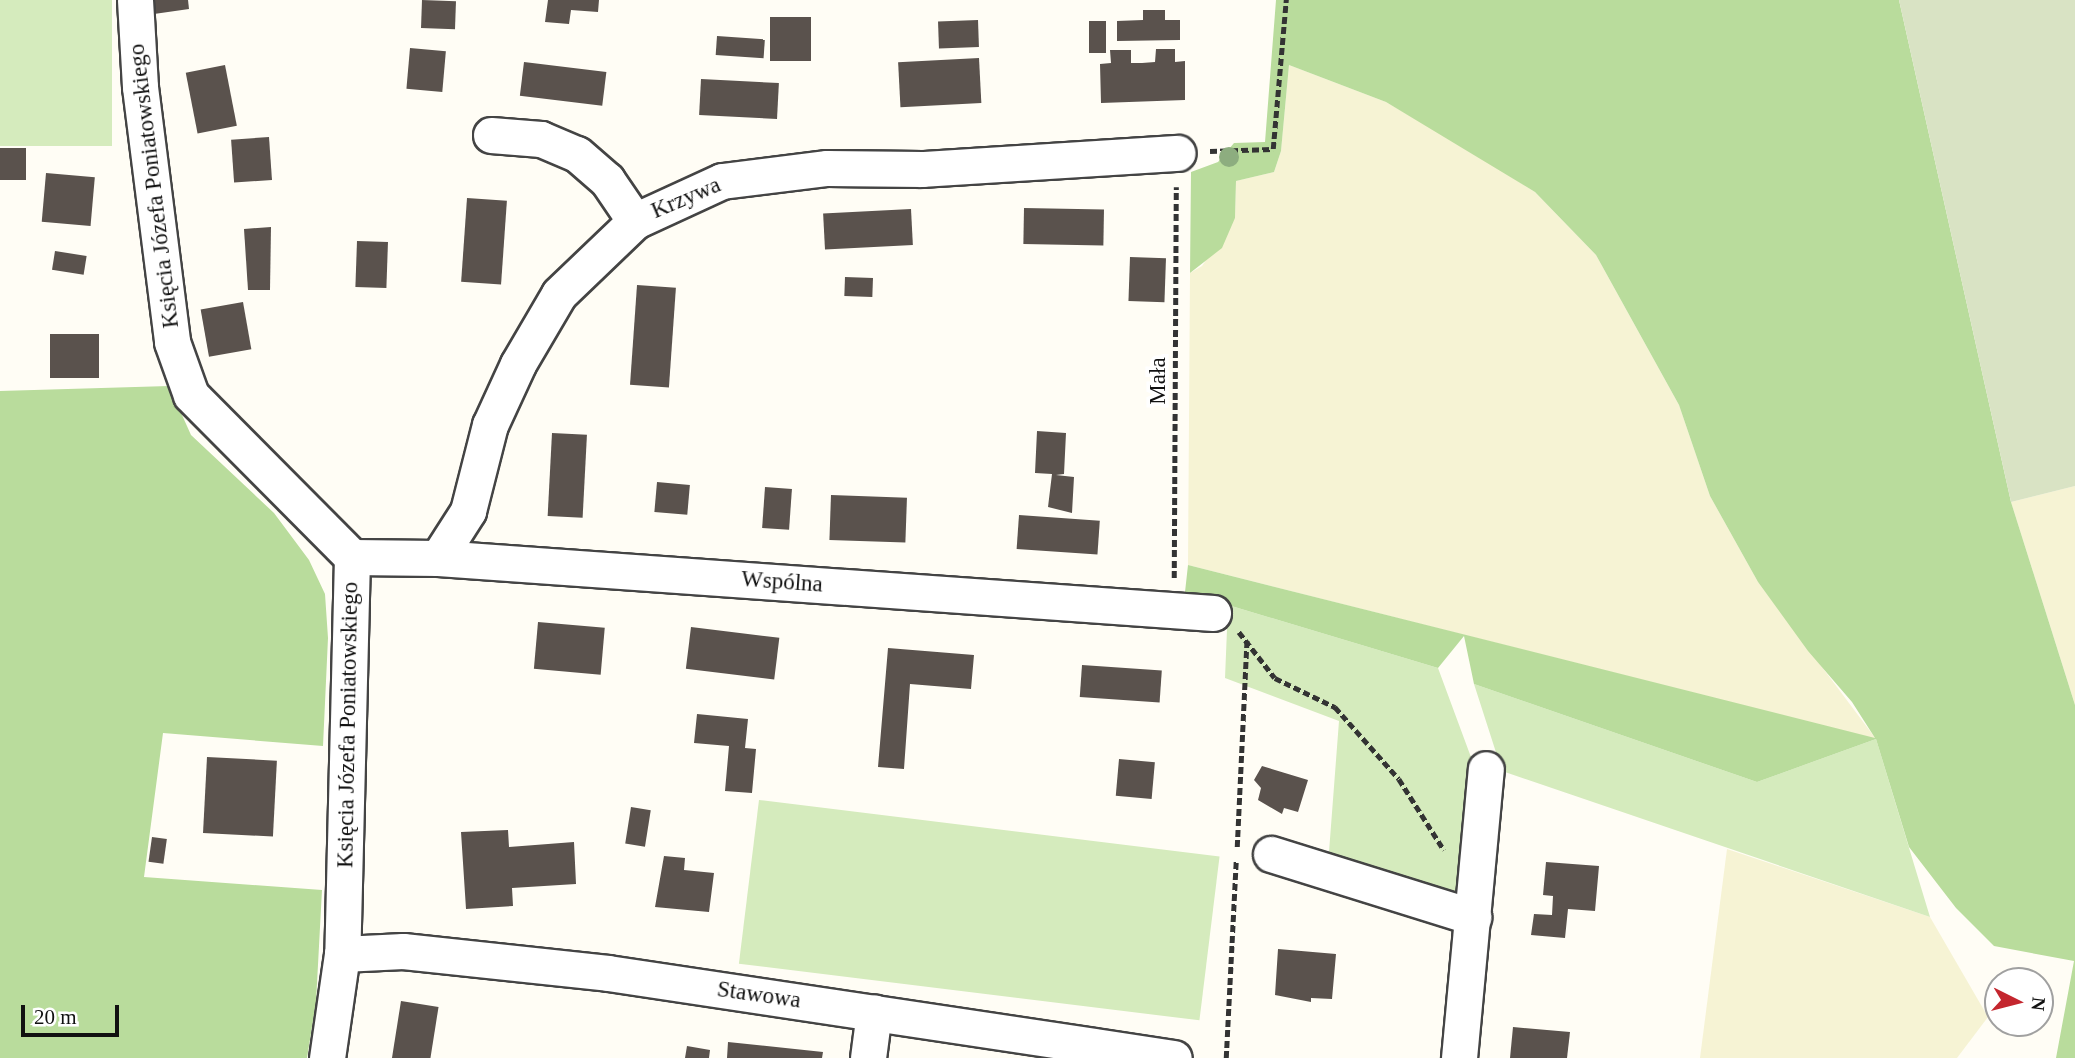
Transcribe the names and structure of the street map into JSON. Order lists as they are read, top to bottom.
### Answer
{
  "streets": {
    "street": [
      "Księcia Józefa Poniatowskiego",
      "Krzywa",
      "Wspólna",
      "Stawowa"
    ],
    "path": ["Mała"]
  },
  "crossings": [
    ["Księcia Józefa Poniatowskiego", "Wspólna"],
    ["Księcia Józefa Poniatowskiego", "Stawowa"],
    ["Krzywa", "Mała"],
    ["Krzywa", "Wspólna"],
    ["Mała", "Wspólna"]
  ],
  "scale_bar": "20 m",
  "north": "right"
}
